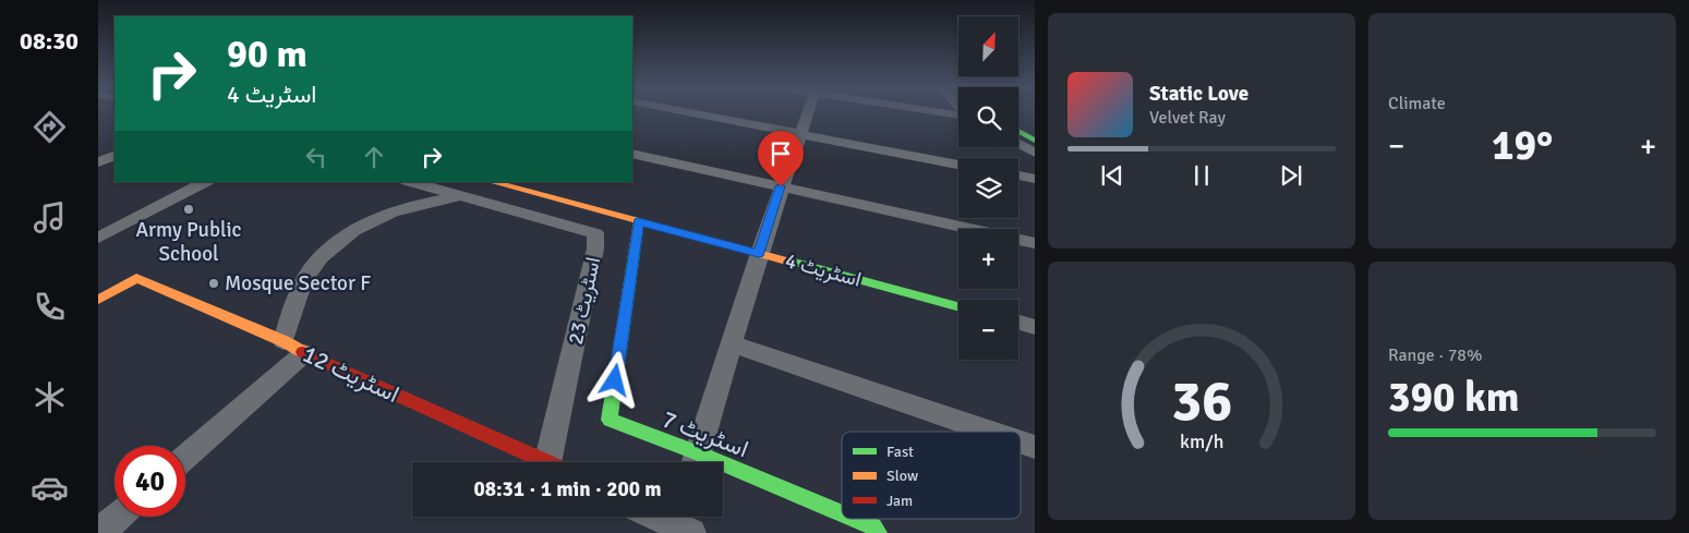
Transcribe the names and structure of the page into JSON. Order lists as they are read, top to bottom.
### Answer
{
  "streets": {
    "street": [
      "اسٹریٹ 4",
      "اسٹریٹ 23",
      "اسٹریٹ 12",
      "اسٹریٹ 7"
    ]
  },
  "crossings": [
    ["اسٹریٹ 4", "اسٹریٹ 7"]
  ],
  "places": ["Army Public School", "Mosque Sector F"],
  "legend": ["Fast", "Slow", "Jam"],
  "north": "top right",
  "page": {
    "tabs": "08:30",
    "tile": [
      "Climate",
      ["Range · 78%", "390 km"]
    ],
    "map_buttons": ["+", "−"],
    "turn": ["90 m", "اسٹریٹ 4"],
    "song": ["Static Love", "Velvet Ray"],
    "heat": ["−", "19°", "+"],
    "limit": "40",
    "trip": "08:31 · 1 min · 200 m",
    "gauge": ["36", "km/h"]
  }
}
